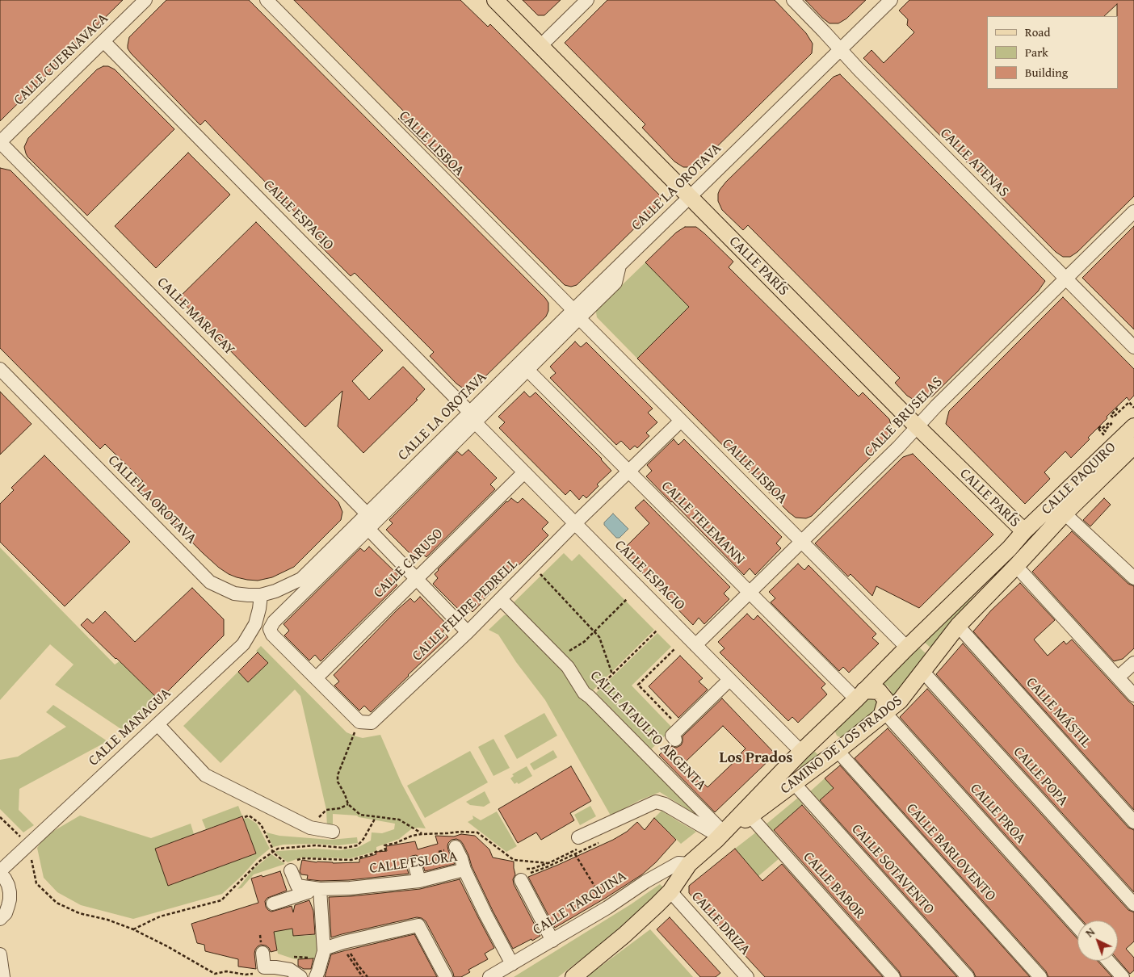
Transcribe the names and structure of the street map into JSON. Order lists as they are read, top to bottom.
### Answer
{
  "streets": {
    "main road": ["CALLE PARÍS", "CALLE PAQUIRO", "CAMINO DE LOS PRADOS"],
    "street": [
      "CALLE CUERNAVACA",
      "CALLE LISBOA",
      "CALLE ATENAS",
      "CALLE LA OROTAVA",
      "CALLE ESPACIO",
      "CALLE MARACAY",
      "CALLE BRUSELAS",
      "CALLE TELEMANN",
      "CALLE CARUSO",
      "CALLE FELIPE PEDRELL",
      "CALLE MÁSTIL",
      "CALLE MANAGUA",
      "CALLE ATAULFO ARGENTA",
      "CALLE POPA",
      "CALLE PROA",
      "CALLE BARLOVENTO",
      "CALLE ESLORA",
      "CALLE SOTAVENTO",
      "CALLE BABOR",
      "CALLE TARQUINA",
      "CALLE DRIZA"
    ]
  },
  "crossings": [
    ["CALLE CUERNAVACA", "CALLE ESPACIO"],
    ["CALLE CUERNAVACA", "CALLE MARACAY"],
    ["CALLE LISBOA", "CALLE LA OROTAVA"],
    ["CALLE LISBOA", "CALLE BRUSELAS"],
    ["CALLE LISBOA", "CALLE FELIPE PEDRELL"],
    ["CALLE LISBOA", "CAMINO DE LOS PRADOS"],
    ["CALLE ATENAS", "CALLE LA OROTAVA"],
    ["CALLE ATENAS", "CALLE BRUSELAS"],
    ["CALLE LA OROTAVA", "CALLE ESPACIO"],
    ["CALLE LA OROTAVA", "CALLE PARÍS"],
    ["CALLE LA OROTAVA", "CALLE MARACAY"],
    ["CALLE LA OROTAVA", "CALLE MANAGUA"],
    ["CALLE ESPACIO", "CALLE BRUSELAS"],
    ["CALLE ESPACIO", "CALLE CARUSO"],
    ["CALLE ESPACIO", "CALLE FELIPE PEDRELL"],
    ["CALLE ESPACIO", "CAMINO DE LOS PRADOS"],
    ["CALLE PARÍS", "CALLE BRUSELAS"],
    ["CALLE PARÍS", "CALLE PAQUIRO"],
    ["CALLE PARÍS", "CAMINO DE LOS PRADOS"],
    ["CALLE BRUSELAS", "CALLE TELEMANN"],
    ["CALLE PAQUIRO", "CAMINO DE LOS PRADOS"],
    ["CALLE TELEMANN", "CALLE FELIPE PEDRELL"],
    ["CALLE TELEMANN", "CAMINO DE LOS PRADOS"],
    ["CALLE FELIPE PEDRELL", "CALLE ATAULFO ARGENTA"],
    ["CALLE MÁSTIL", "CAMINO DE LOS PRADOS"],
    ["CALLE ATAULFO ARGENTA", "CAMINO DE LOS PRADOS"],
    ["CAMINO DE LOS PRADOS", "CALLE POPA"],
    ["CAMINO DE LOS PRADOS", "CALLE PROA"],
    ["CAMINO DE LOS PRADOS", "CALLE BARLOVENTO"],
    ["CAMINO DE LOS PRADOS", "CALLE SOTAVENTO"],
    ["CAMINO DE LOS PRADOS", "CALLE BABOR"],
    ["CAMINO DE LOS PRADOS", "CALLE TARQUINA"],
    ["CAMINO DE LOS PRADOS", "CALLE DRIZA"],
    ["CALLE ESLORA", "CALLE TARQUINA"]
  ],
  "districts": ["Los Prados"],
  "legend": ["Road", "Park", "Building"],
  "north": "top left"
}
